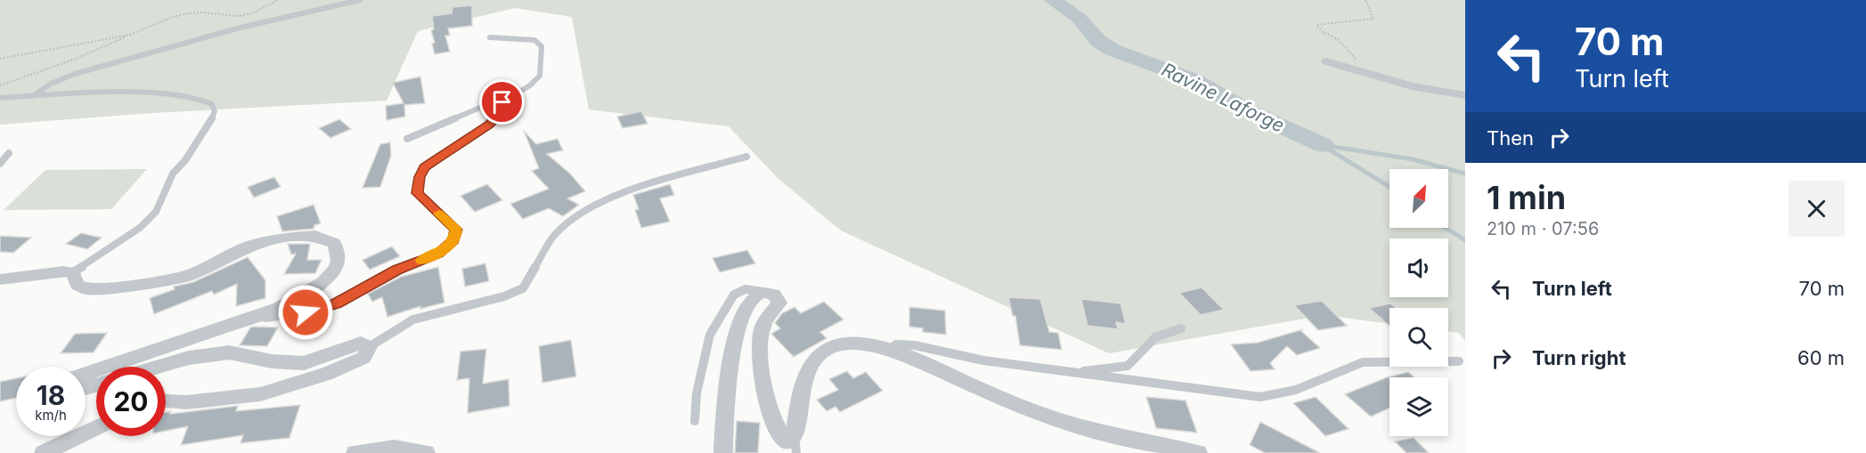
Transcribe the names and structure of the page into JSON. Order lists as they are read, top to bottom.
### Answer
{
  "water": ["Ravine Laforge"],
  "north": "top right",
  "page": {
    "turn": ["70 m", "Turn left"],
    "then": "Then",
    "heading": ["1 min", "210 m · 07:56"],
    "list": [
      {
        "name": "Turn left",
        "value": "70 m"
      },
      {
        "name": "Turn right",
        "value": "60 m"
      }
    ],
    "speed": "18 km/h",
    "limit": "20"
  }
}
